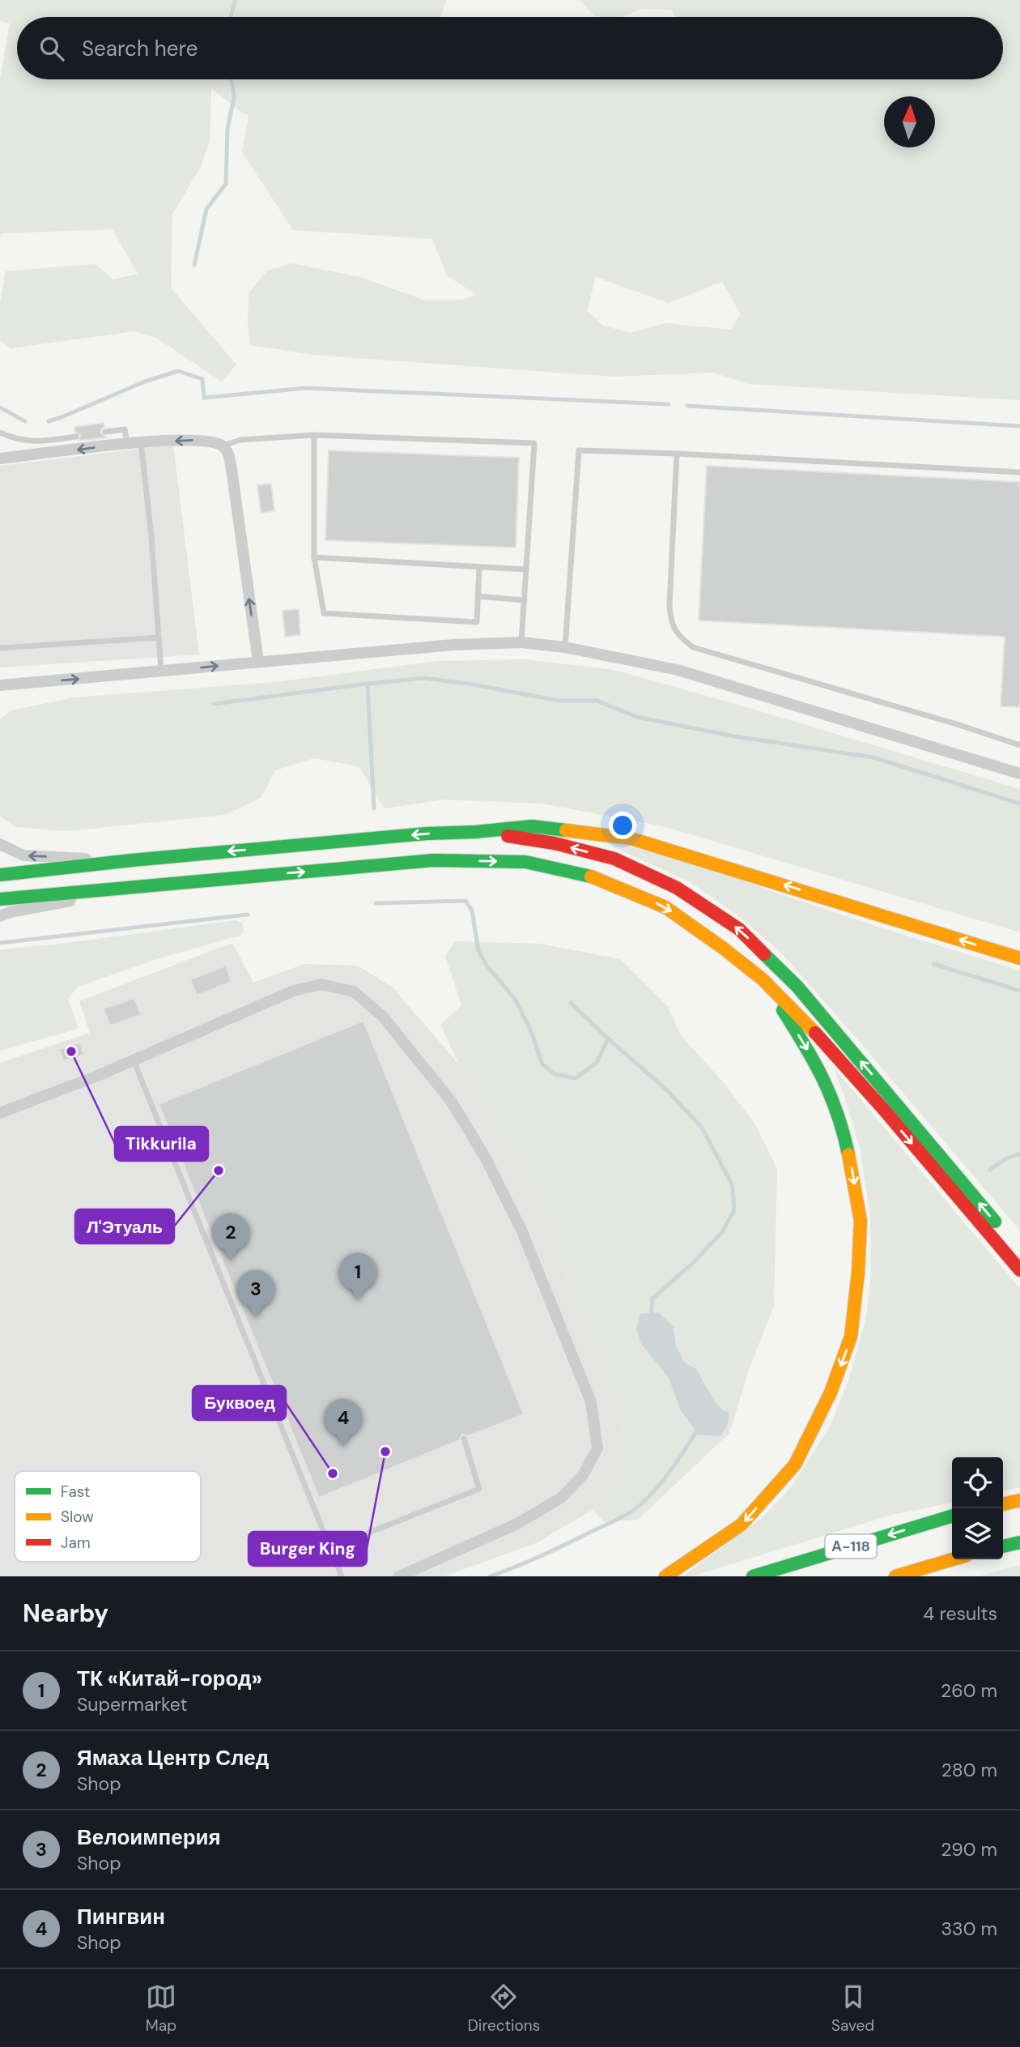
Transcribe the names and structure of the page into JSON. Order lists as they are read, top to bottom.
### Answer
{
  "streets": {
    "main road": ["А-118"]
  },
  "places": [
    "Tikkurila",
    "Л'Этуаль",
    "Burger King",
    "Буквоед"
  ],
  "legend": ["Fast", "Slow", "Jam"],
  "north": "top",
  "page": {
    "search": "Search here",
    "pins": [
      "2",
      "1",
      "3",
      "4"
    ],
    "heading": ["Nearby", "4 results"],
    "list": [
      {
        "mark": "1",
        "name": "ТК «Китай-город»",
        "note": "Supermarket",
        "value": "260 m"
      },
      {
        "mark": "2",
        "name": "Ямаха Центр След",
        "note": "Shop",
        "value": "280 m"
      },
      {
        "mark": "3",
        "name": "Велоимперия",
        "note": "Shop",
        "value": "290 m"
      },
      {
        "mark": "4",
        "name": "Пингвин",
        "note": "Shop",
        "value": "330 m"
      }
    ],
    "nav": ["Map", "Directions", "Saved"]
  }
}
